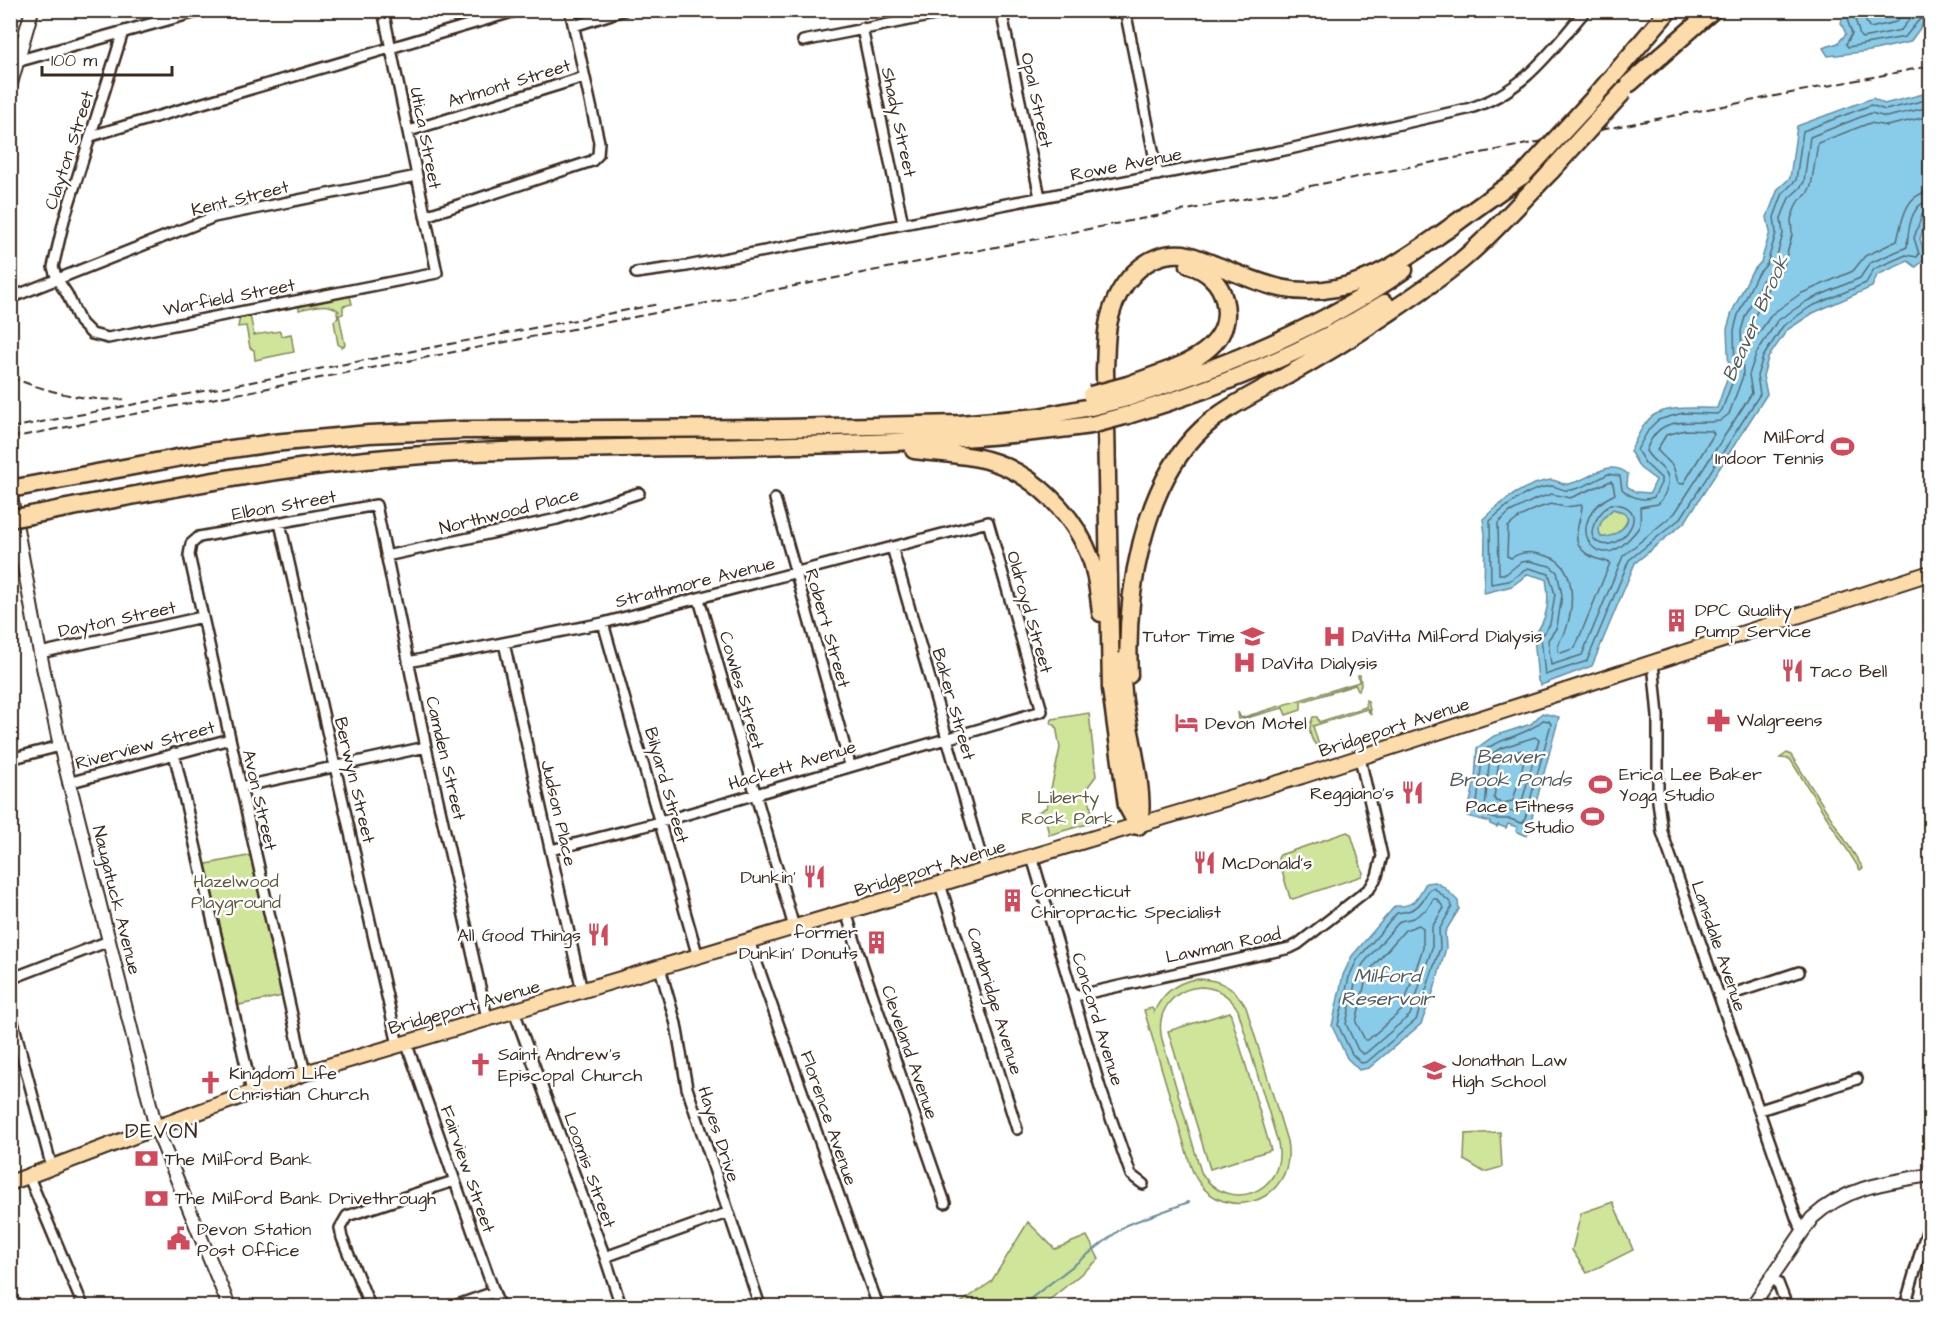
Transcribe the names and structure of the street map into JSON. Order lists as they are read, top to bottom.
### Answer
{
  "streets": {
    "main road": ["Bridgeport Avenue", "Naugatuck Avenue"],
    "street": [
      "Arlmont Street",
      "Opal Street",
      "Shady Street",
      "Utica Street",
      "Clayton Street",
      "Rowe Avenue",
      "Kent Street",
      "Warfield Street",
      "Elbon Street",
      "Northwood Place",
      "Strathmore Avenue",
      "Oldroyd Street",
      "Dayton Street",
      "Robert Street",
      "Cowles Street",
      "Baker Street",
      "Riverview Street",
      "Camden Street",
      "Hackett Avenue",
      "Berwyn Street",
      "Bilyard Street",
      "Avon Street",
      "Judson Place",
      "Lawman Road",
      "Lansdale Avenue",
      "Cambridge Avenue",
      "Concord Avenue",
      "Cleveland Avenue",
      "Florence Avenue",
      "Hayes Drive",
      "Fairview Street",
      "Loomis Street"
    ]
  },
  "crossings": [
    ["Arlmont Street", "Utica Street"],
    ["Opal Street", "Rowe Avenue"],
    ["Shady Street", "Rowe Avenue"],
    ["Utica Street", "Kent Street"],
    ["Utica Street", "Warfield Street"],
    ["Clayton Street", "Kent Street"],
    ["Clayton Street", "Warfield Street"],
    ["Kent Street", "Warfield Street"],
    ["Elbon Street", "Camden Street"],
    ["Elbon Street", "Berwyn Street"],
    ["Elbon Street", "Avon Street"],
    ["Northwood Place", "Camden Street"],
    ["Strathmore Avenue", "Oldroyd Street"],
    ["Strathmore Avenue", "Robert Street"],
    ["Strathmore Avenue", "Cowles Street"],
    ["Strathmore Avenue", "Baker Street"],
    ["Strathmore Avenue", "Camden Street"],
    ["Strathmore Avenue", "Bilyard Street"],
    ["Strathmore Avenue", "Judson Place"],
    ["Oldroyd Street", "Hackett Avenue"],
    ["Dayton Street", "Avon Street"],
    ["Dayton Street", "Naugatuck Avenue"],
    ["Robert Street", "Hackett Avenue"],
    ["Cowles Street", "Bridgeport Avenue"],
    ["Cowles Street", "Hackett Avenue"],
    ["Baker Street", "Bridgeport Avenue"],
    ["Baker Street", "Hackett Avenue"],
    ["Bridgeport Avenue", "Camden Street"],
    ["Bridgeport Avenue", "Berwyn Street"],
    ["Bridgeport Avenue", "Bilyard Street"],
    ["Bridgeport Avenue", "Avon Street"],
    ["Bridgeport Avenue", "Judson Place"],
    ["Bridgeport Avenue", "Naugatuck Avenue"],
    ["Bridgeport Avenue", "Lawman Road"],
    ["Bridgeport Avenue", "Lansdale Avenue"],
    ["Bridgeport Avenue", "Cambridge Avenue"],
    ["Bridgeport Avenue", "Concord Avenue"],
    ["Bridgeport Avenue", "Cleveland Avenue"],
    ["Bridgeport Avenue", "Florence Avenue"],
    ["Bridgeport Avenue", "Hayes Drive"],
    ["Bridgeport Avenue", "Fairview Street"],
    ["Bridgeport Avenue", "Loomis Street"],
    ["Riverview Street", "Avon Street"],
    ["Riverview Street", "Naugatuck Avenue"],
    ["Hackett Avenue", "Bilyard Street"],
    ["Hackett Avenue", "Judson Place"],
    ["Berwyn Street", "Fairview Street"],
    ["Lawman Road", "Concord Avenue"]
  ],
  "districts": ["DEVON"],
  "water": ["Beaver Brook", "Beaver Brook Ponds", "Milford Reservoir"],
  "parks": ["Liberty Rock Park", "Hazelwood Playground"],
  "places": {
    "sports": ["Milford Indoor Tennis", "Erica Lee Baker Yoga Studio", "Pace Fitness Studio"],
    "building": ["DPC Quality Pump Service", "Connecticut Chiropractic Specialist", "former Dunkin' Donuts"],
    "school or university": ["Tutor Time", "Jonathan Law High School"],
    "hospital": ["DaVitta Milford Dialysis", "DaVita Dialysis"],
    "restaurant": [
      "Taco Bell",
      "Reggiano's",
      "McDonald's",
      "Dunkin'",
      "All Good Things"
    ],
    "pharmacy": ["Walgreens"],
    "hotel": ["Devon Motel"],
    "church": ["Saint Andrew's Episcopal Church", "Kingdom Life Cnristian Church"],
    "bank": ["The Milford Bank", "The Milford Bank Drivethrough"],
    "public building": ["Devon Station Post Office"]
  },
  "scale_bar": "100 m"
}
